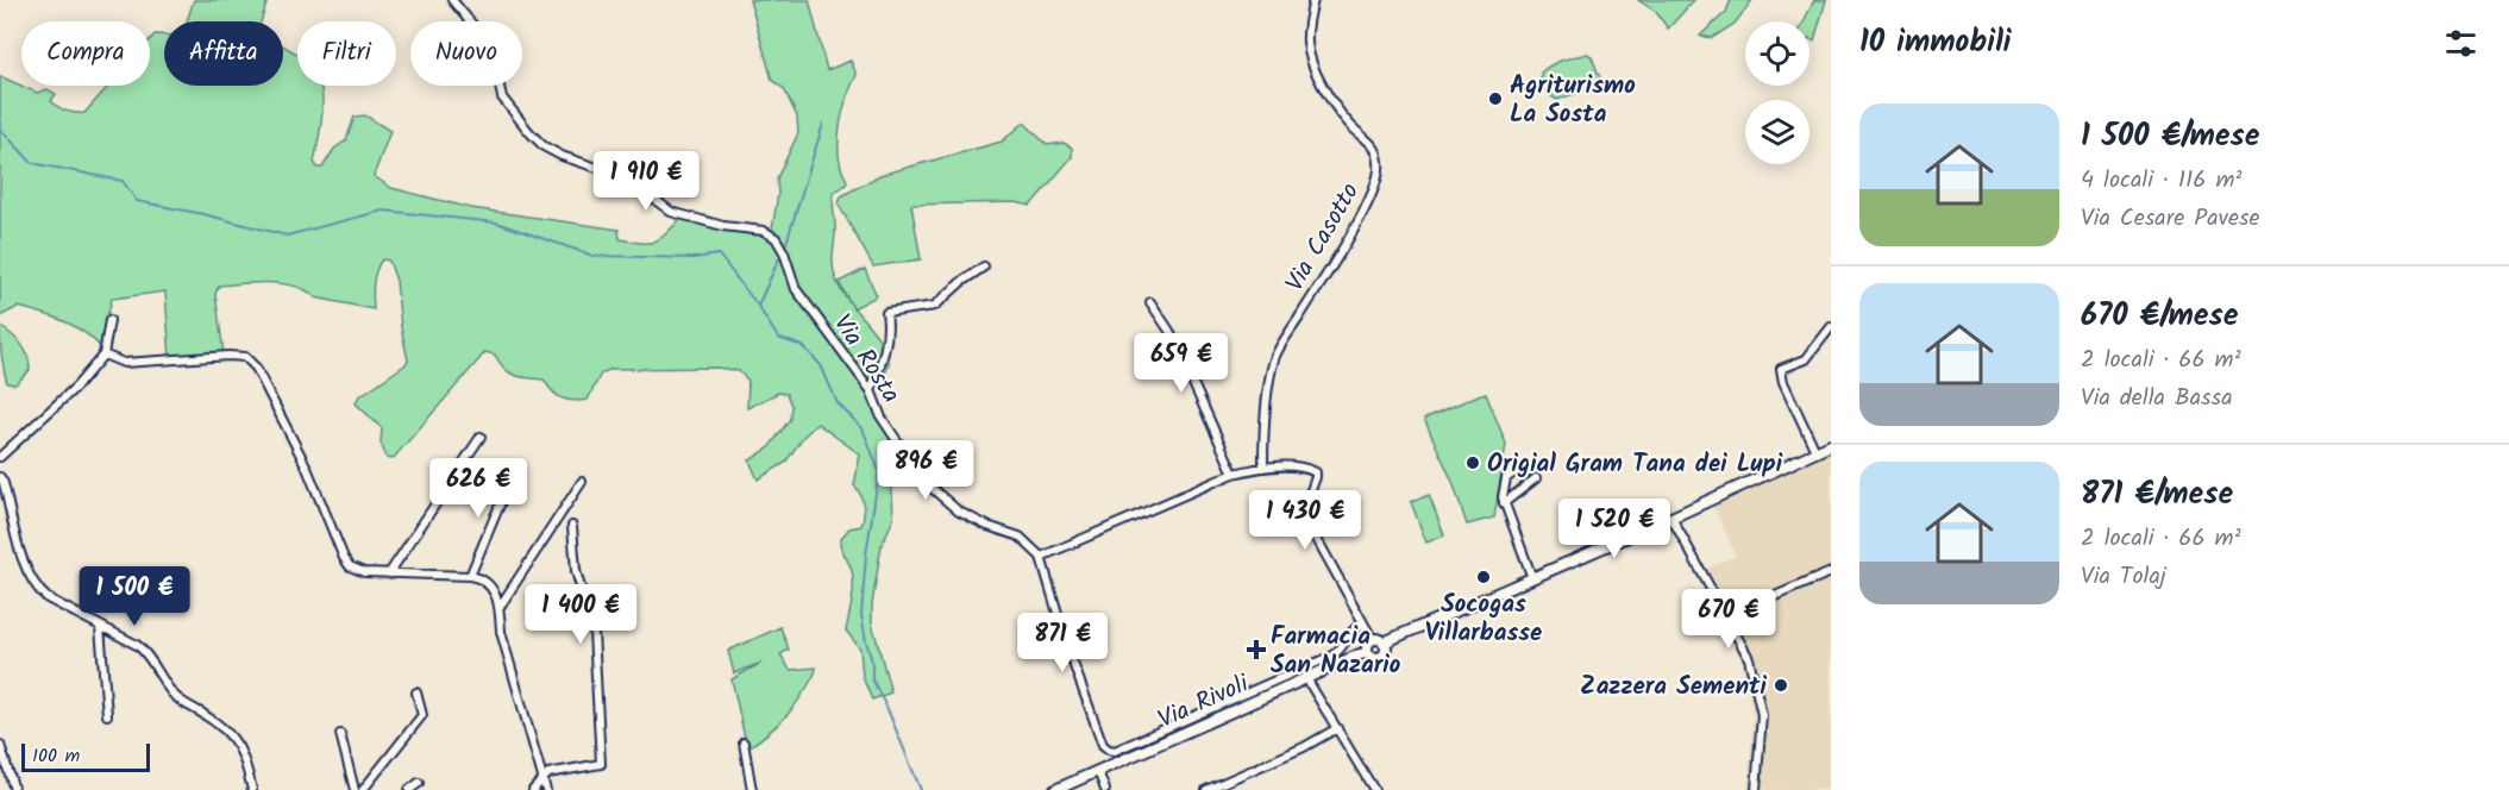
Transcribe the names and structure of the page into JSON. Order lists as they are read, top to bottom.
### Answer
{
  "streets": {
    "street": ["Via Casotto", "Via Rosta", "Via Rivoli"]
  },
  "places": {
    "other": [
      "Agriturismo La Sosta",
      "Origial Gram Tana dei Lupi",
      "Socogas Villarbasse",
      "Zazzera Sementi"
    ],
    "health": ["Farmacia San Nazario"]
  },
  "scale_bar": "100 m",
  "page": {
    "heading": "10 immobili",
    "chip": [
      "Compra",
      "Affitta",
      "Filtri",
      "Nuovo"
    ],
    "list": [
      {
        "name": "1 500 €/mese",
        "note": "4 locali · 116 m² · Via Cesare Pavese"
      },
      {
        "name": "670 €/mese",
        "note": "2 locali · 66 m² · Via della Bassa"
      },
      {
        "name": "871 €/mese",
        "note": "2 locali · 66 m² · Via Tolaj"
      }
    ],
    "price": [
      "1 910 €",
      "659 €",
      "896 €",
      "626 €",
      "1 430 €",
      "1 520 €",
      "1 500 €",
      "1 400 €",
      "670 €",
      "871 €"
    ],
    "scale": "100 m"
  }
}
